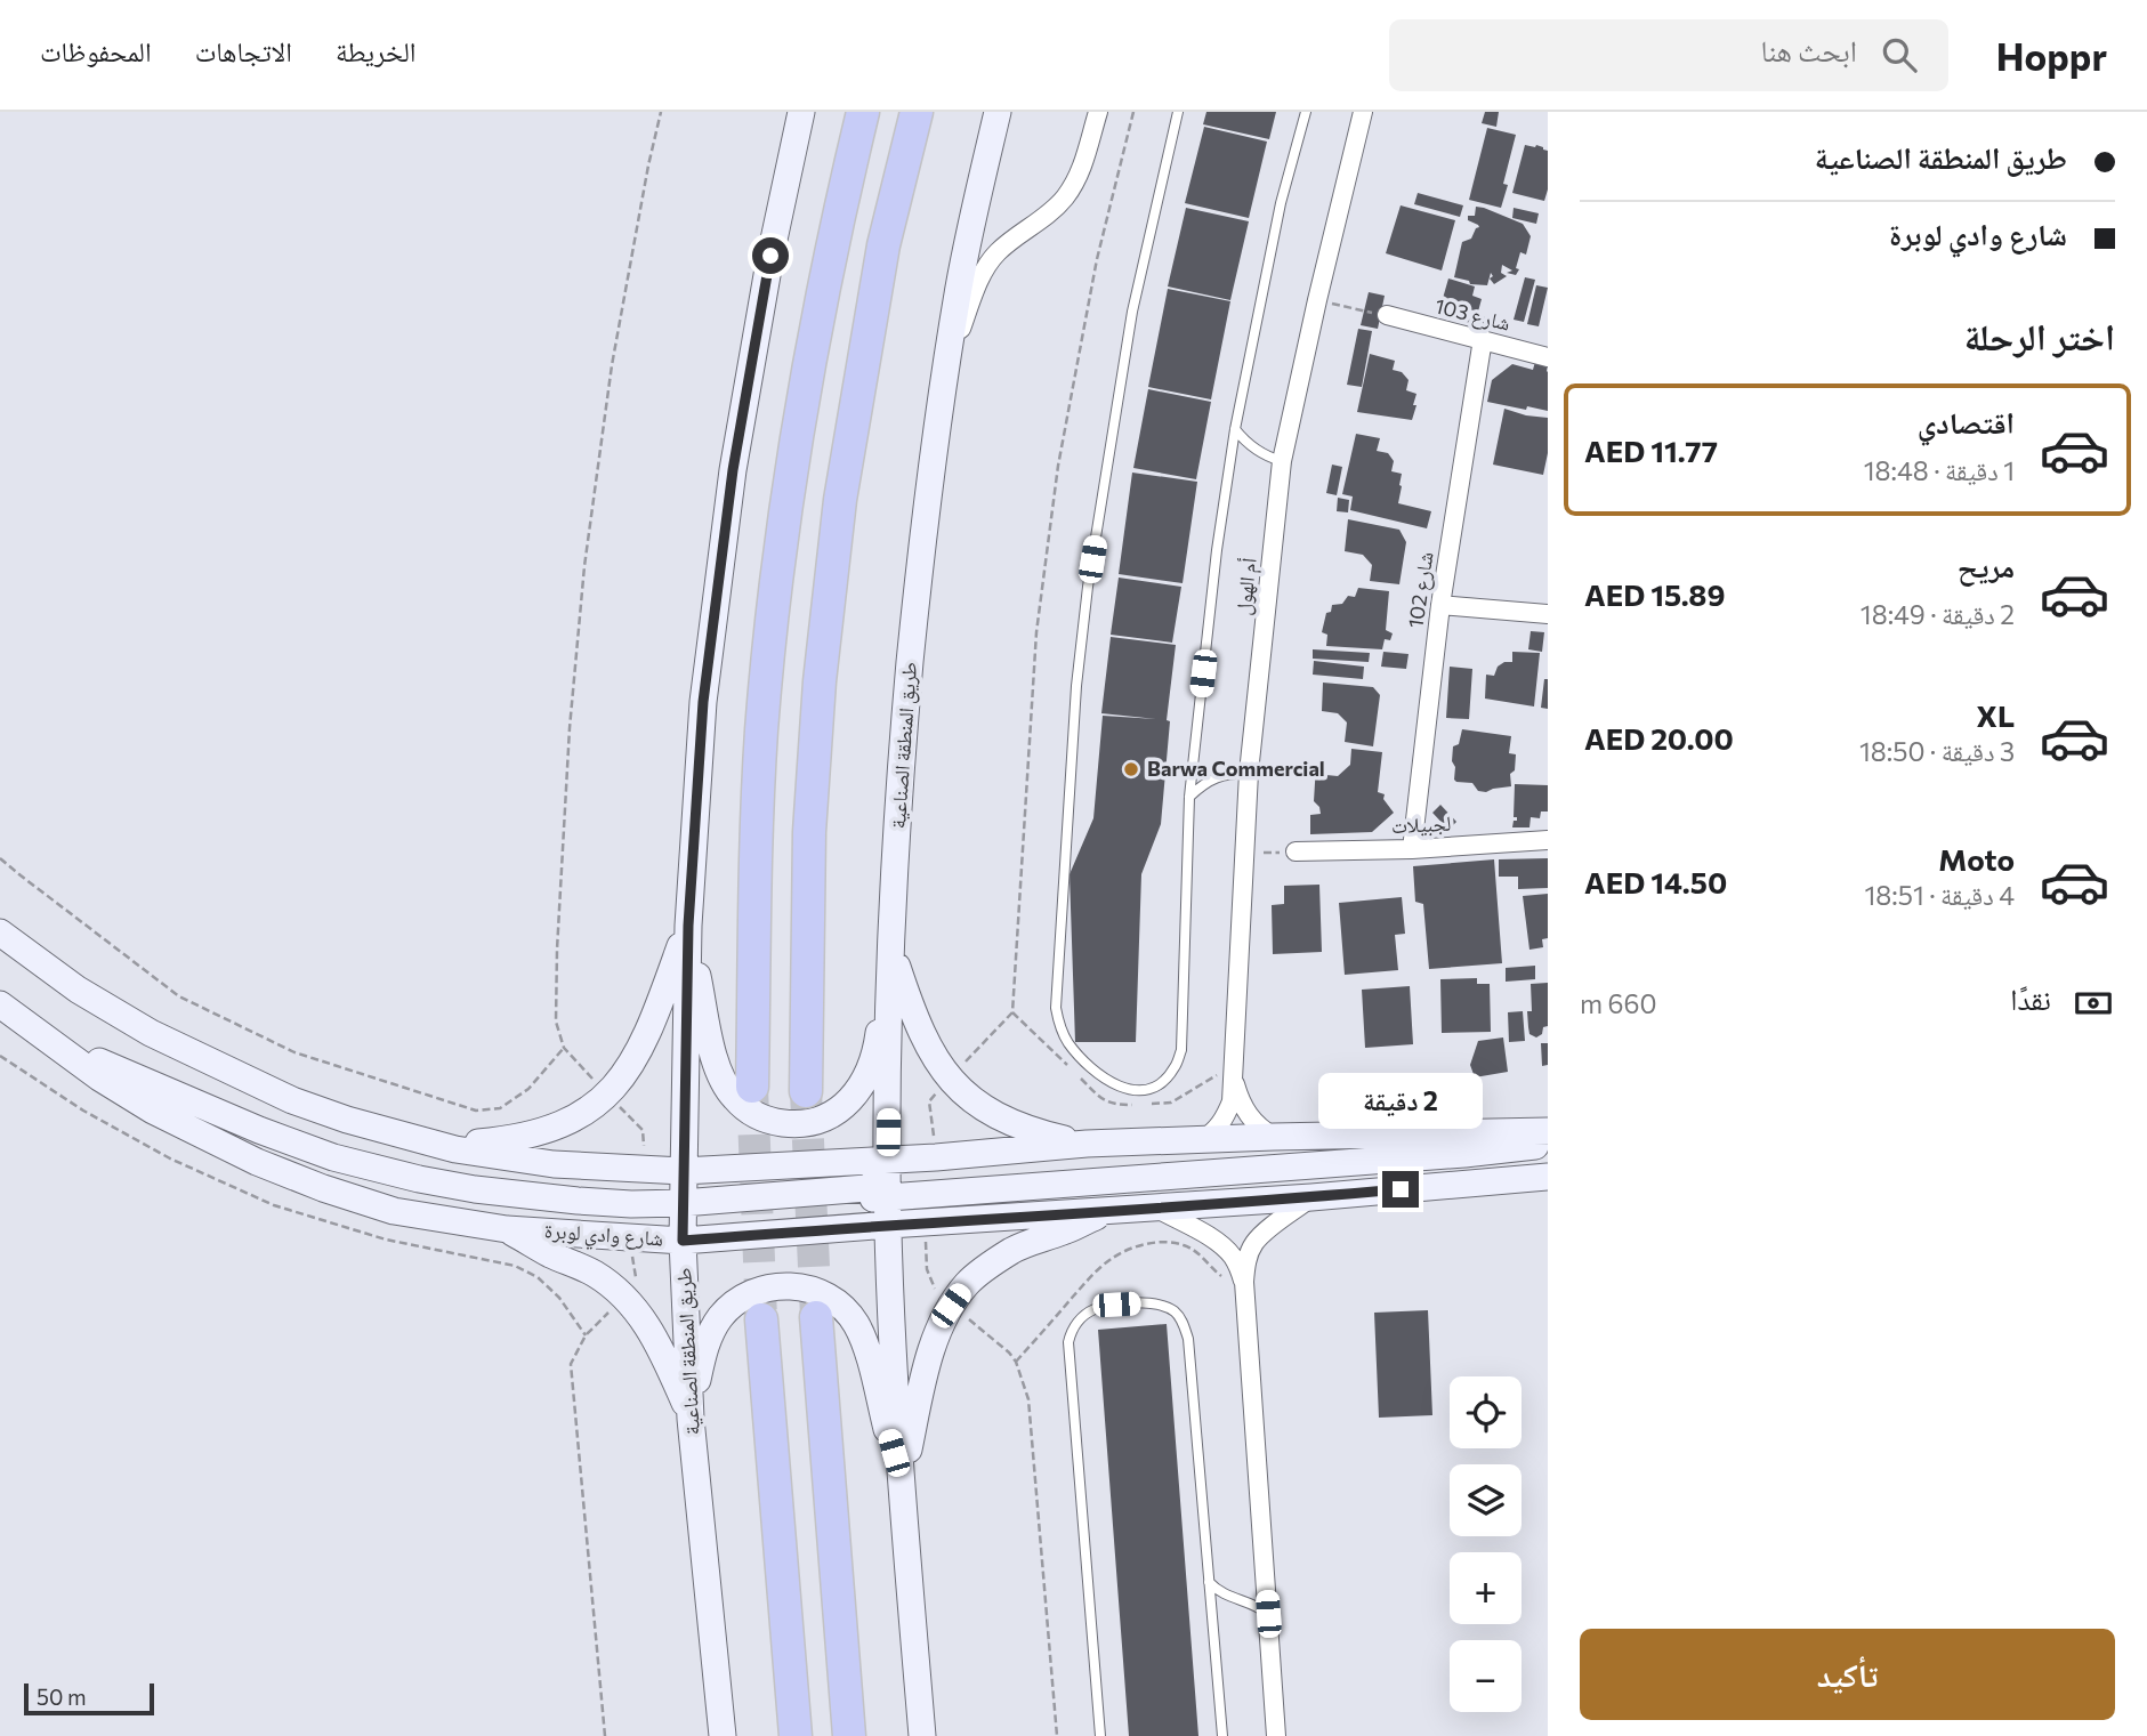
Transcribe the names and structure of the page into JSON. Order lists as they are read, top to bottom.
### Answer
{
  "streets": {
    "street": [
      "شارع 103",
      "أم الهول",
      "شارع 102",
      "طريق المنطقة الصناعية",
      "لجبيلات",
      "شارع وادي لوبرة"
    ]
  },
  "crossings": [
    ["شارع 103", "شارع 102"],
    ["شارع 102", "لجبيلات"],
    ["طريق المنطقة الصناعية", "شارع وادي لوبرة"]
  ],
  "places": ["Barwa Commercial"],
  "scale_bar": "50 m",
  "page": {
    "header": "Hoppr",
    "search": "ابحث هنا",
    "nav": ["الخريطة", "الاتجاهات", "المحفوظات"],
    "banner": ["طريق المنطقة الصناعية", "شارع وادي لوبرة"],
    "heading": "اختر الرحلة",
    "list": [
      {
        "name": "اقتصادي",
        "note": "1 دقيقة · 18:48",
        "value": "AED 11.77"
      },
      {
        "name": "مريح",
        "note": "2 دقيقة · 18:49",
        "value": "AED 15.89"
      },
      {
        "name": "XL",
        "note": "3 دقيقة · 18:50",
        "value": "AED 20.00"
      },
      {
        "name": "Moto",
        "note": "4 دقيقة · 18:51",
        "value": "AED 14.50"
      }
    ],
    "pay": ["نقدًا", "660 m"],
    "bubble": "2 دقيقة",
    "map_buttons": ["+", "−"],
    "buttons": "تأكيد",
    "scale": "50 m"
  }
}
